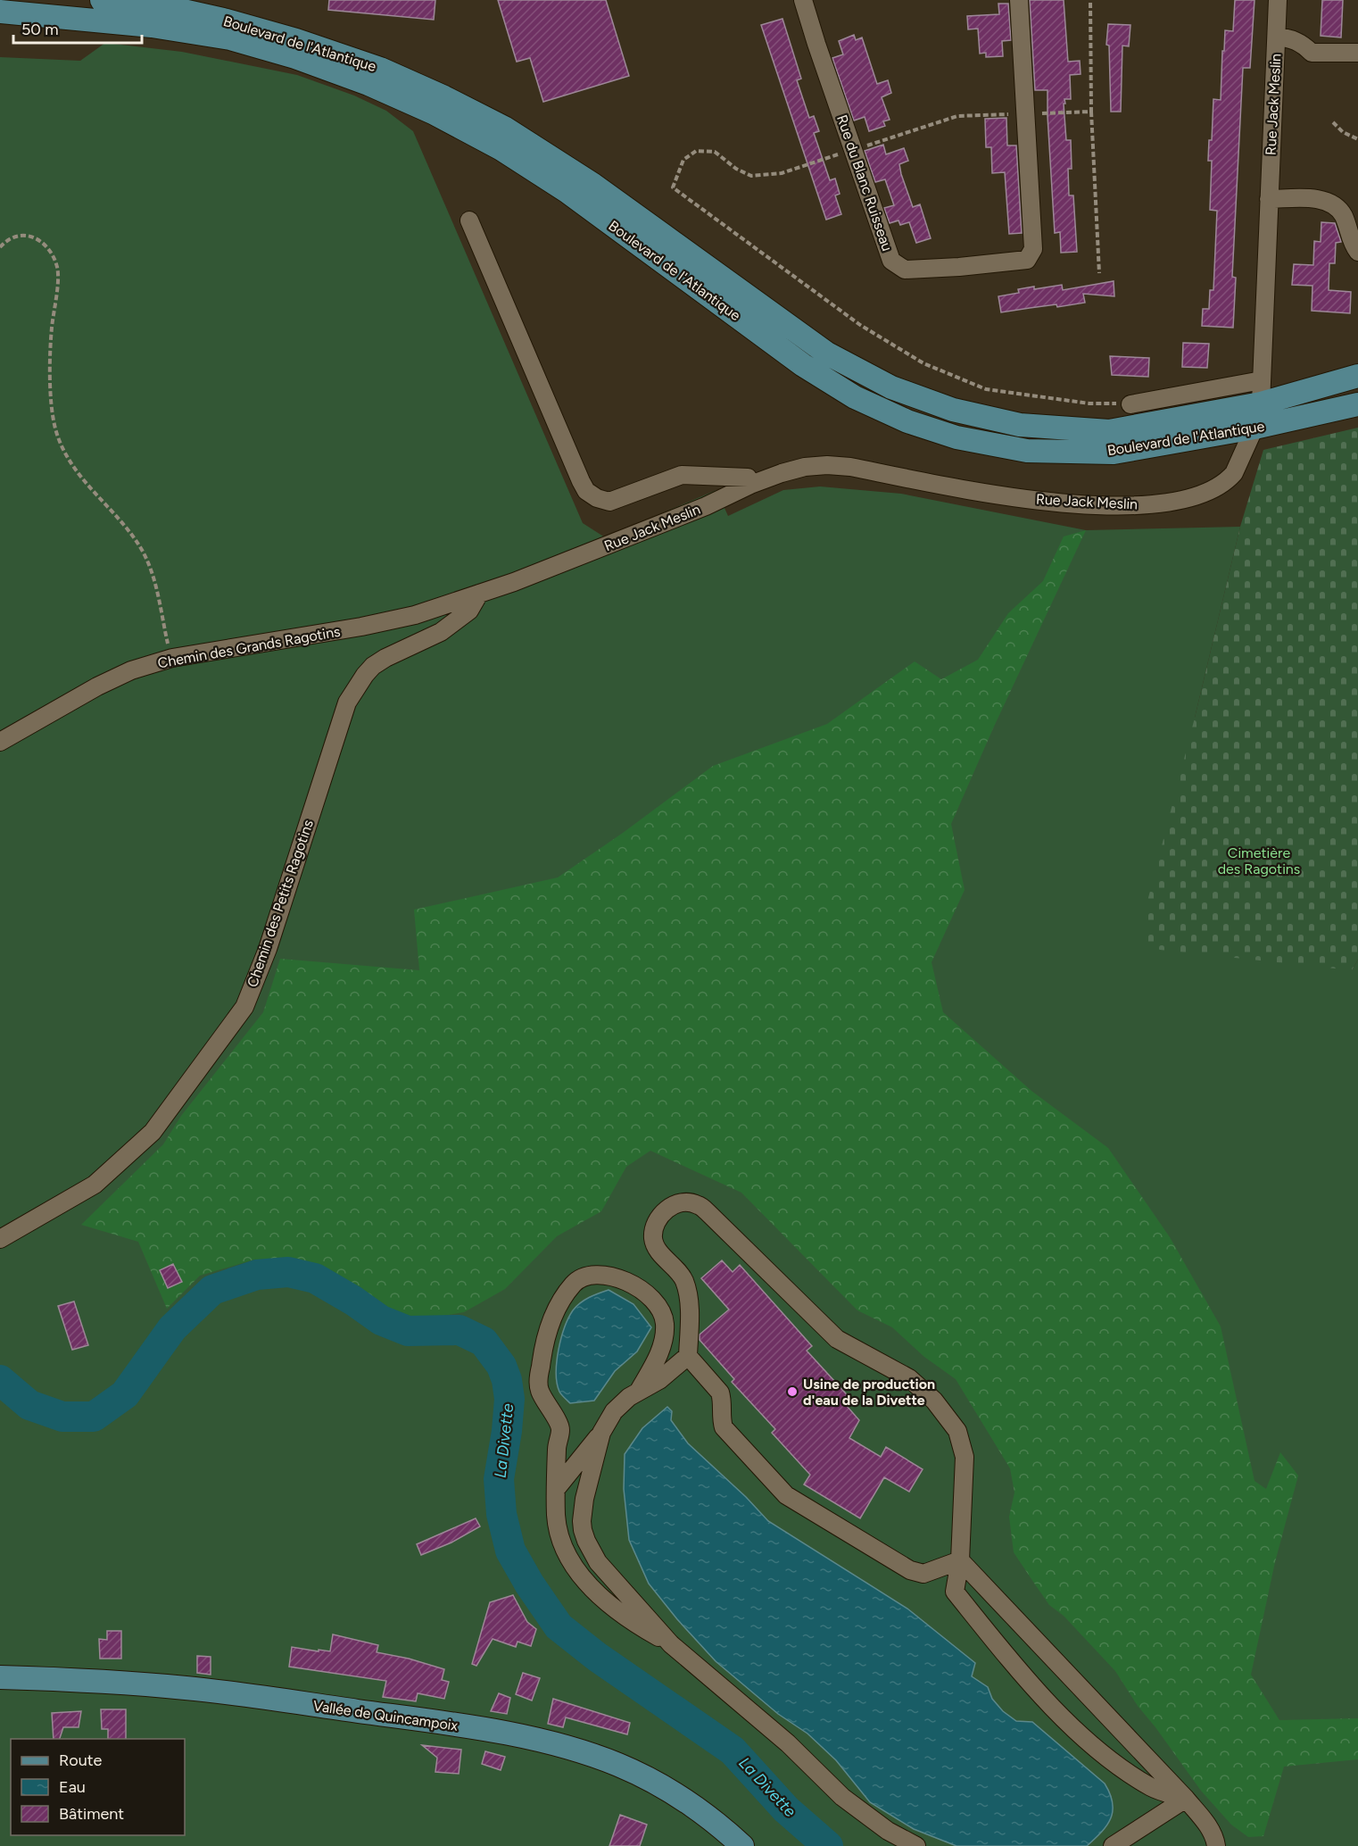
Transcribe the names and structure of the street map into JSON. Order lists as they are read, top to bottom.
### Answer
{
  "streets": {
    "main road": ["Boulevard de l'Atlantique", "Vallée de Quincampoix"],
    "street": [
      "Rue Jack Meslin",
      "Rue du Blanc Ruisseau",
      "Chemin des Grands Ragotins",
      "Chemin des Petits Ragotins"
    ]
  },
  "crossings": [
    ["Boulevard de l'Atlantique", "Rue Jack Meslin"],
    ["Rue Jack Meslin", "Chemin des Grands Ragotins"],
    ["Rue Jack Meslin", "Chemin des Petits Ragotins"],
    ["Chemin des Grands Ragotins", "Chemin des Petits Ragotins"]
  ],
  "water": ["La Divette"],
  "parks": ["Cimetière des Ragotins"],
  "places": ["Usine de production d'eau de la Divette"],
  "legend": ["Route", "Eau", "Bâtiment"],
  "scale_bar": "50 m"
}
